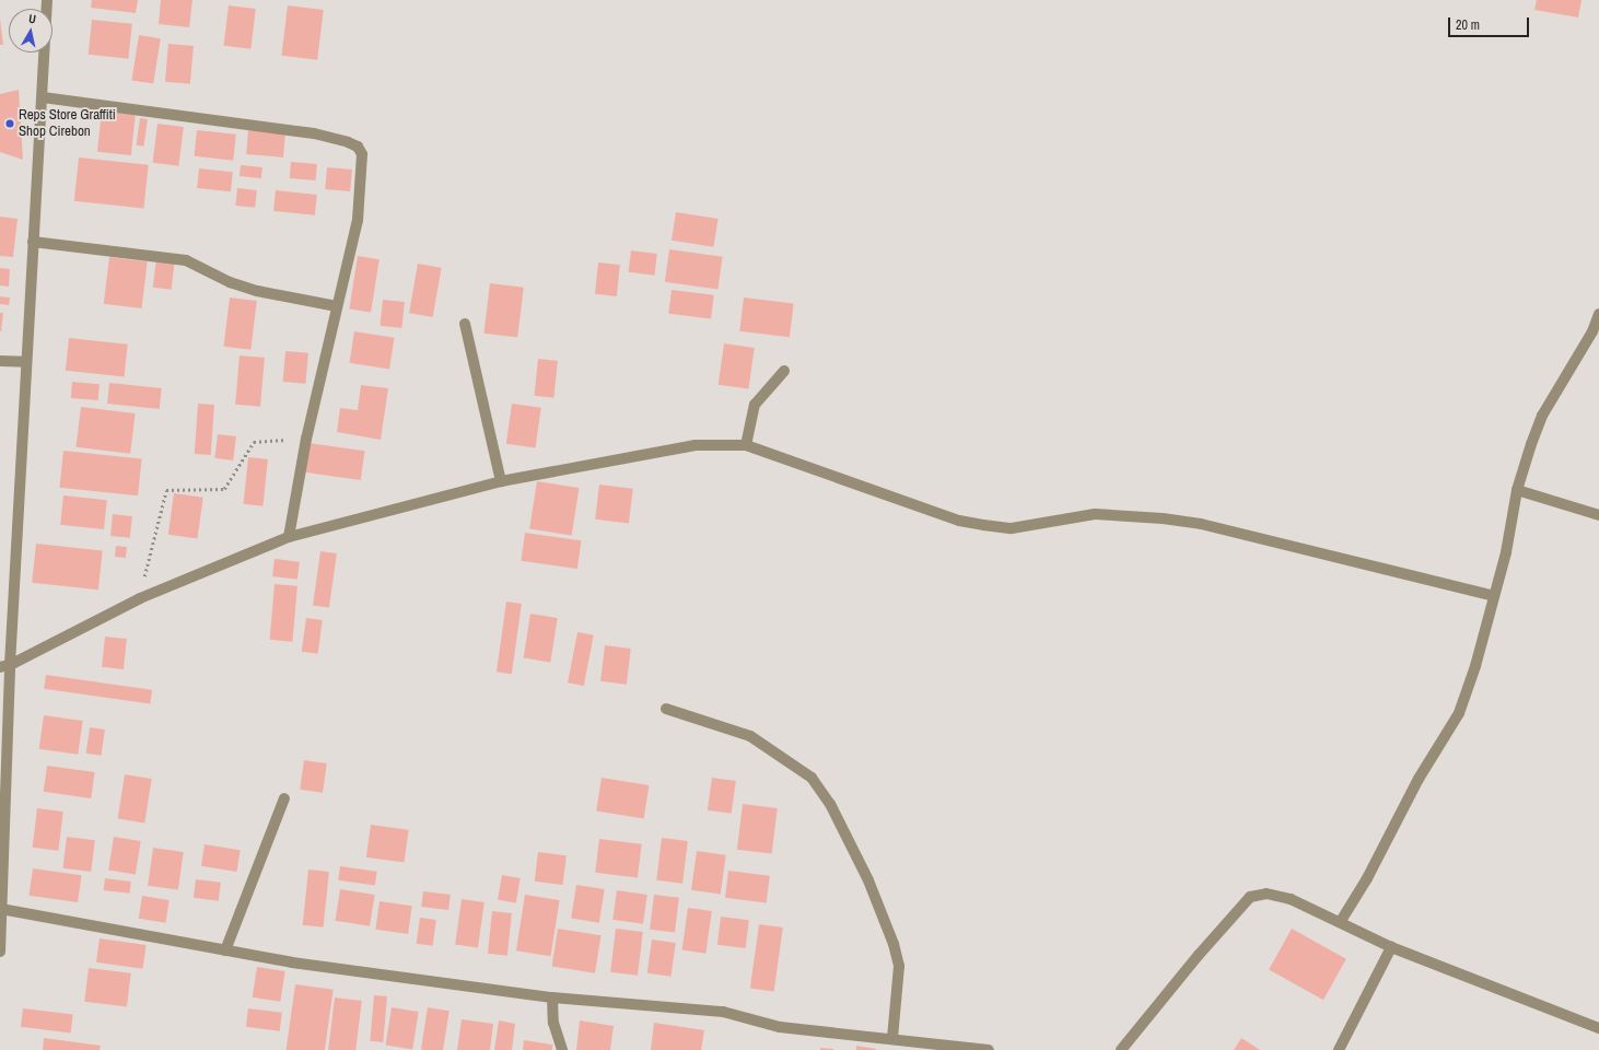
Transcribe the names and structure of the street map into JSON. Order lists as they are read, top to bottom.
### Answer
{
  "places": ["Reps Store Graffiti Shop Cirebon"],
  "scale_bar": "20 m",
  "north": "top"
}
